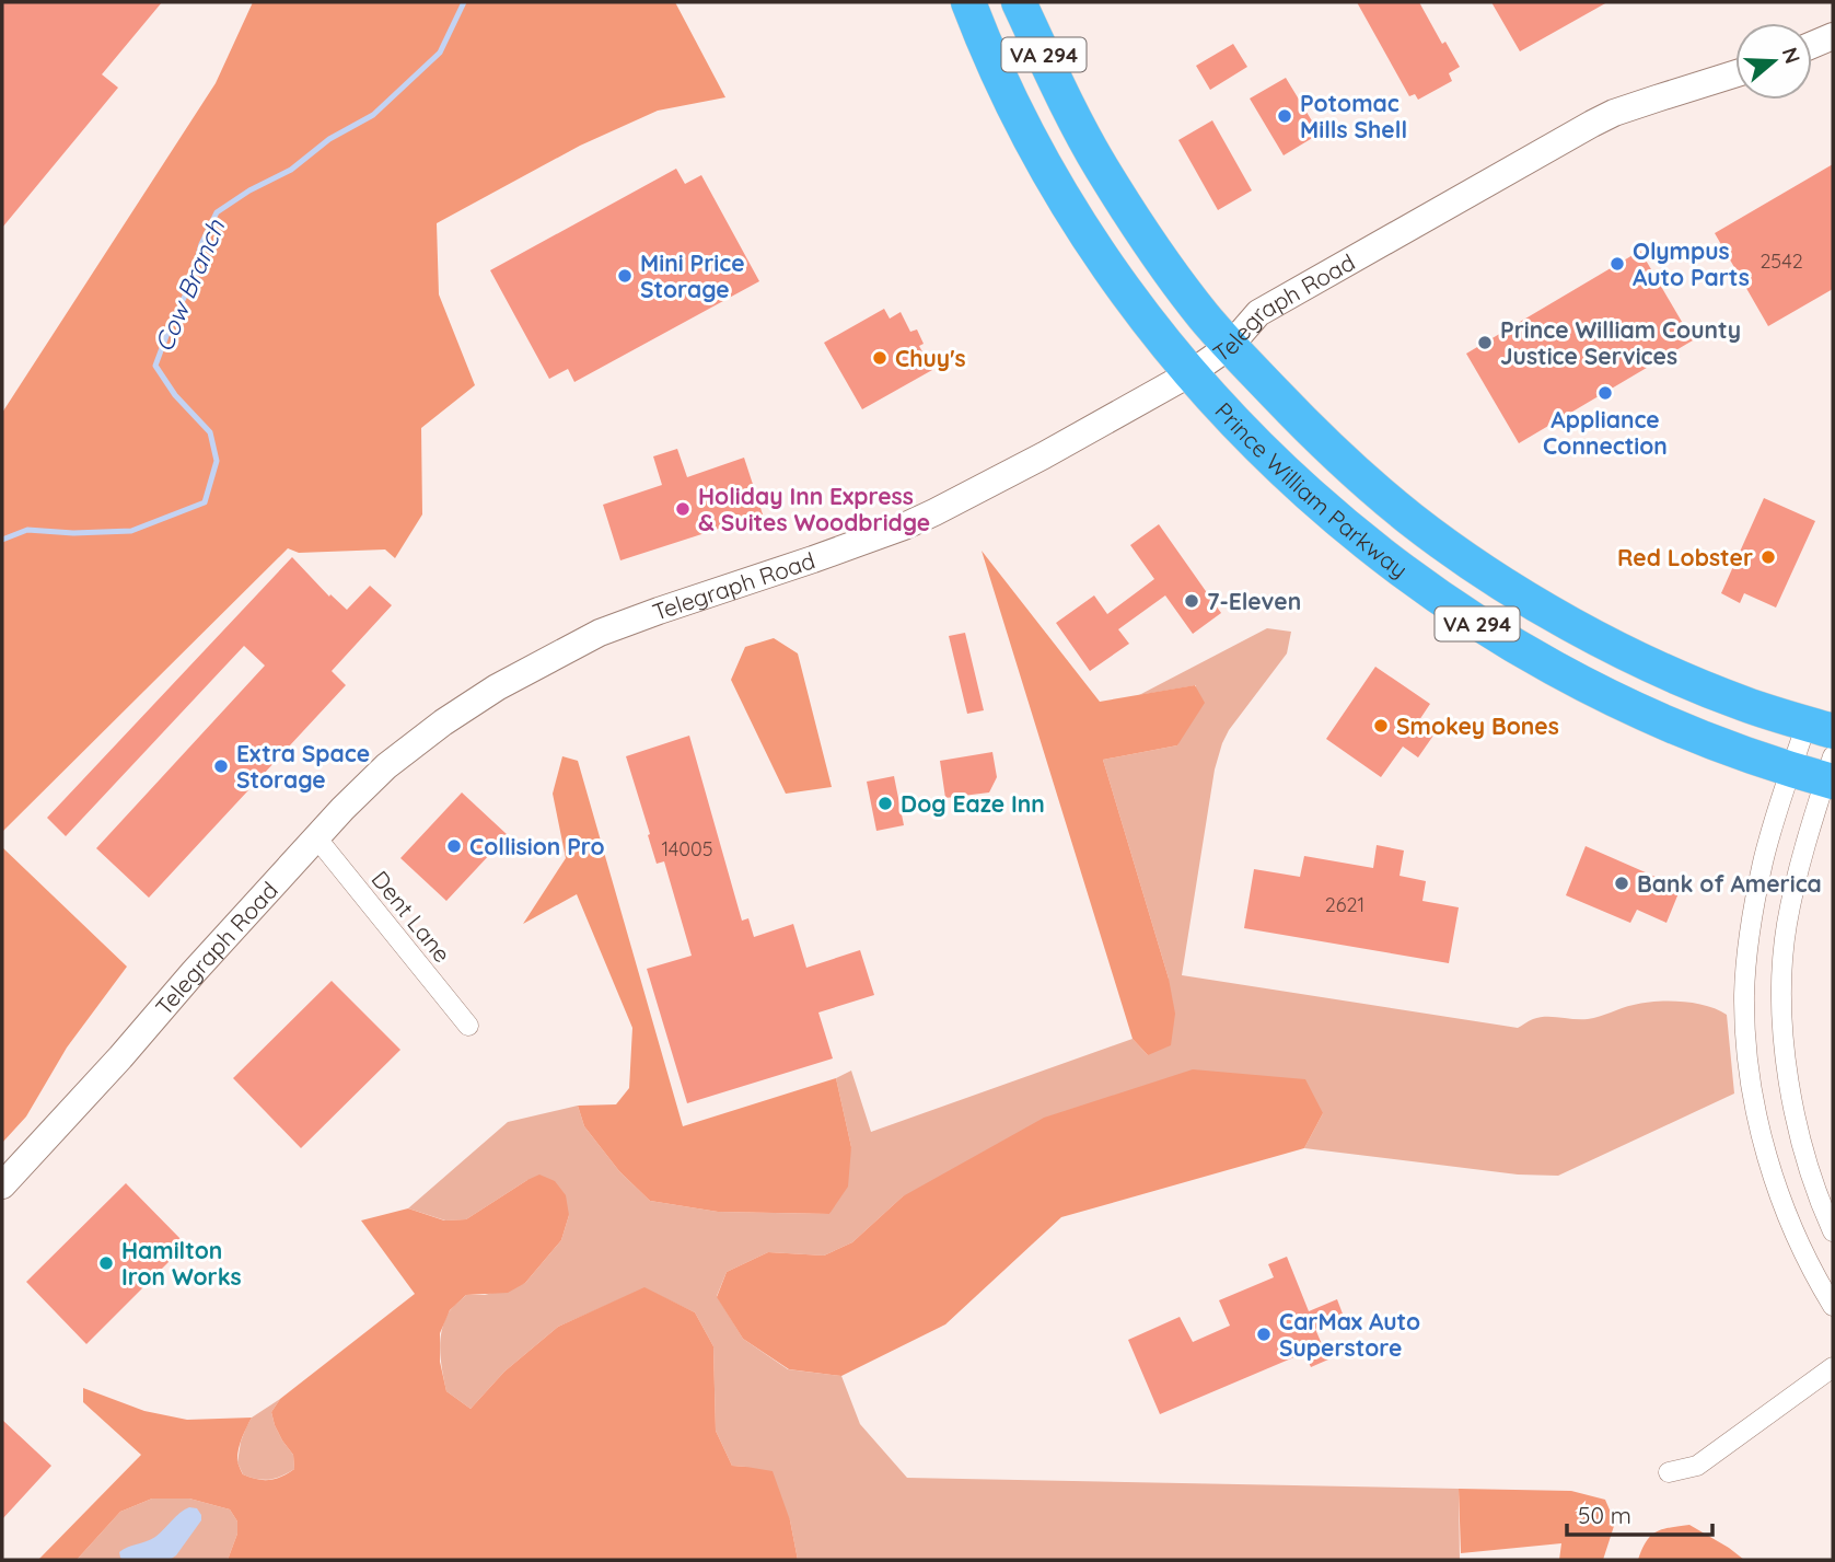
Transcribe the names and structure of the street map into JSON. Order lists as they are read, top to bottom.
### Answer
{
  "streets": {
    "highway": ["VA 294", "Prince William Parkway"],
    "main road": ["Telegraph Road"],
    "street": ["Dent Lane"]
  },
  "crossings": [
    ["Telegraph Road", "Prince William Parkway"],
    ["Telegraph Road", "Dent Lane"]
  ],
  "water": ["Cow Branch"],
  "places": [
    "Potomac Mills Shell",
    "Olympus Auto Parts",
    "Mini Price Storage",
    "Prince William County Justice Services",
    "Chuy's",
    "Appliance Connection",
    "Holiday Inn Express & Suites Woodbridge",
    "Red Lobster",
    "7-Eleven",
    "Smokey Bones",
    "Extra Space Storage",
    "Dog Eaze Inn",
    "Collision Pro",
    "Bank of America",
    "Hamilton Iron Works",
    "CarMax Auto Superstore"
  ],
  "house_numbers": ["2542", "14005", "2621"],
  "scale_bar": "50 m",
  "north": "right"
}
